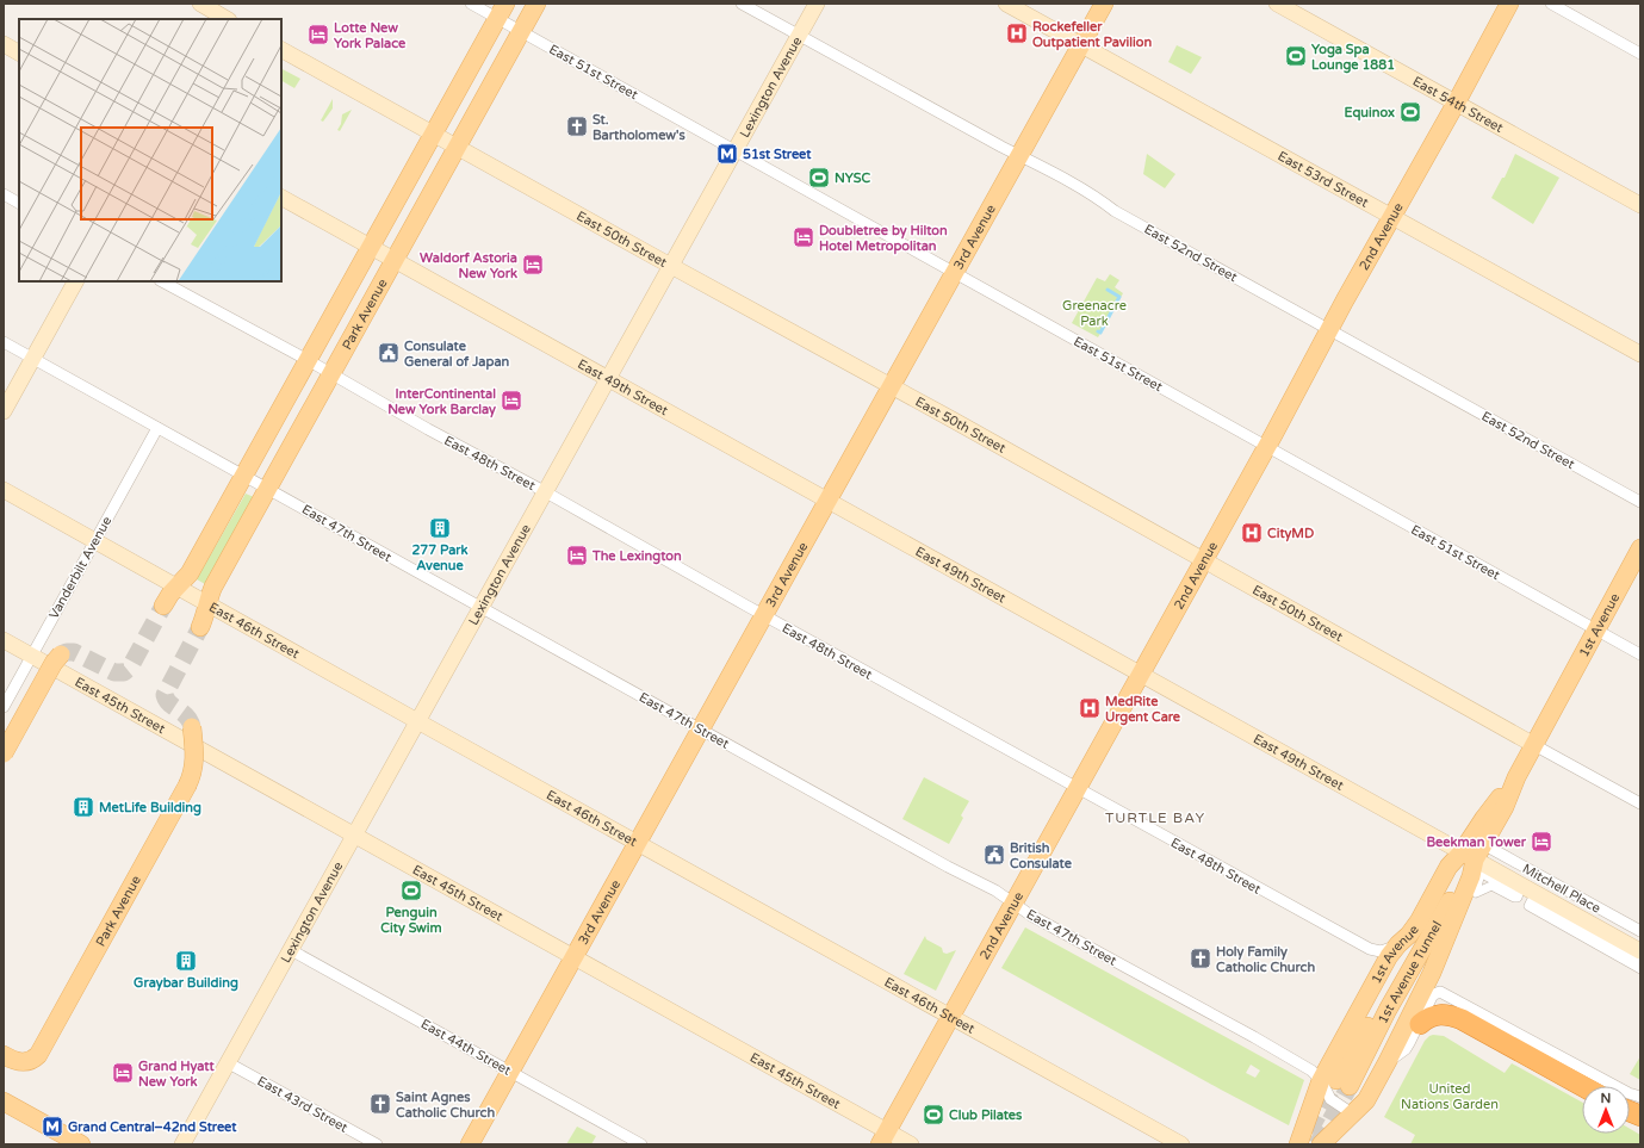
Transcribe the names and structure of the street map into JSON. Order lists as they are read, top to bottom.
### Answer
{
  "streets": {
    "main road": [
      "Lexington Avenue",
      "East 54th Street",
      "East 53rd Street",
      "3rd Avenue",
      "2nd Avenue",
      "East 50th Street",
      "Park Avenue",
      "East 49th Street",
      "1st Avenue",
      "East 46th Street",
      "East 45th Street",
      "1st Avenue Tunnel"
    ],
    "street": [
      "East 51st Street",
      "East 52nd Street",
      "East 48th Street",
      "East 47th Street",
      "Vanderbilt Avenue",
      "Mitchell Place",
      "East 44th Street",
      "East 43rd Street"
    ]
  },
  "crossings": [
    ["East 51st Street", "Lexington Avenue"],
    ["East 51st Street", "3rd Avenue"],
    ["East 51st Street", "2nd Avenue"],
    ["East 51st Street", "Park Avenue"],
    ["East 51st Street", "1st Avenue"],
    ["Lexington Avenue", "East 50th Street"],
    ["Lexington Avenue", "East 52nd Street"],
    ["Lexington Avenue", "East 49th Street"],
    ["Lexington Avenue", "East 48th Street"],
    ["Lexington Avenue", "East 47th Street"],
    ["Lexington Avenue", "East 46th Street"],
    ["Lexington Avenue", "East 45th Street"],
    ["Lexington Avenue", "East 44th Street"],
    ["Lexington Avenue", "East 43rd Street"],
    ["East 54th Street", "2nd Avenue"],
    ["East 53rd Street", "3rd Avenue"],
    ["East 53rd Street", "2nd Avenue"],
    ["3rd Avenue", "East 50th Street"],
    ["3rd Avenue", "East 52nd Street"],
    ["3rd Avenue", "East 49th Street"],
    ["3rd Avenue", "East 48th Street"],
    ["3rd Avenue", "East 47th Street"],
    ["3rd Avenue", "East 46th Street"],
    ["3rd Avenue", "East 45th Street"],
    ["3rd Avenue", "East 44th Street"],
    ["2nd Avenue", "East 50th Street"],
    ["2nd Avenue", "East 52nd Street"],
    ["2nd Avenue", "East 49th Street"],
    ["2nd Avenue", "East 48th Street"],
    ["2nd Avenue", "East 47th Street"],
    ["2nd Avenue", "East 46th Street"],
    ["2nd Avenue", "East 45th Street"],
    ["East 50th Street", "Park Avenue"],
    ["East 50th Street", "1st Avenue"],
    ["Park Avenue", "East 49th Street"],
    ["Park Avenue", "East 48th Street"],
    ["Park Avenue", "East 47th Street"],
    ["Park Avenue", "East 46th Street"],
    ["East 49th Street", "1st Avenue"],
    ["East 49th Street", "Mitchell Place"],
    ["East 49th Street", "1st Avenue Tunnel"],
    ["East 48th Street", "1st Avenue"],
    ["East 47th Street", "Vanderbilt Avenue"],
    ["East 47th Street", "1st Avenue"],
    ["East 47th Street", "1st Avenue Tunnel"],
    ["Vanderbilt Avenue", "East 46th Street"],
    ["Vanderbilt Avenue", "East 45th Street"],
    ["1st Avenue", "Mitchell Place"],
    ["1st Avenue", "1st Avenue Tunnel"],
    ["Mitchell Place", "1st Avenue Tunnel"]
  ],
  "districts": ["TURTLE BAY"],
  "parks": ["Greenacre Park", "United Nations Garden"],
  "places": {
    "hospital": ["Rockefeller Outpatient Pavilion", "CityMD", "MedRite Urgent Care"],
    "hotel": [
      "Lotte New York Palace",
      "Doubletree by Hilton Hotel Metropolitan",
      "Waldorf Astoria New York",
      "InterContinental New York Barclay",
      "The Lexington",
      "Beekman Tower",
      "Grand Hyatt New York"
    ],
    "sports": [
      "Yoga Spa Lounge 1881",
      "Equinox",
      "NYSC",
      "Penguin City Swim",
      "Club Pilates"
    ],
    "church": ["St. Bartholomew's", "Holy Family Catholic Church", "Saint Agnes Catholic Church"],
    "metro station": ["51st Street", "Grand Central–42nd Street"],
    "public building": ["Consulate General of Japan", "British Consulate"],
    "building": ["277 Park Avenue", "MetLife Building", "Graybar Building"]
  },
  "north": "top"
}
